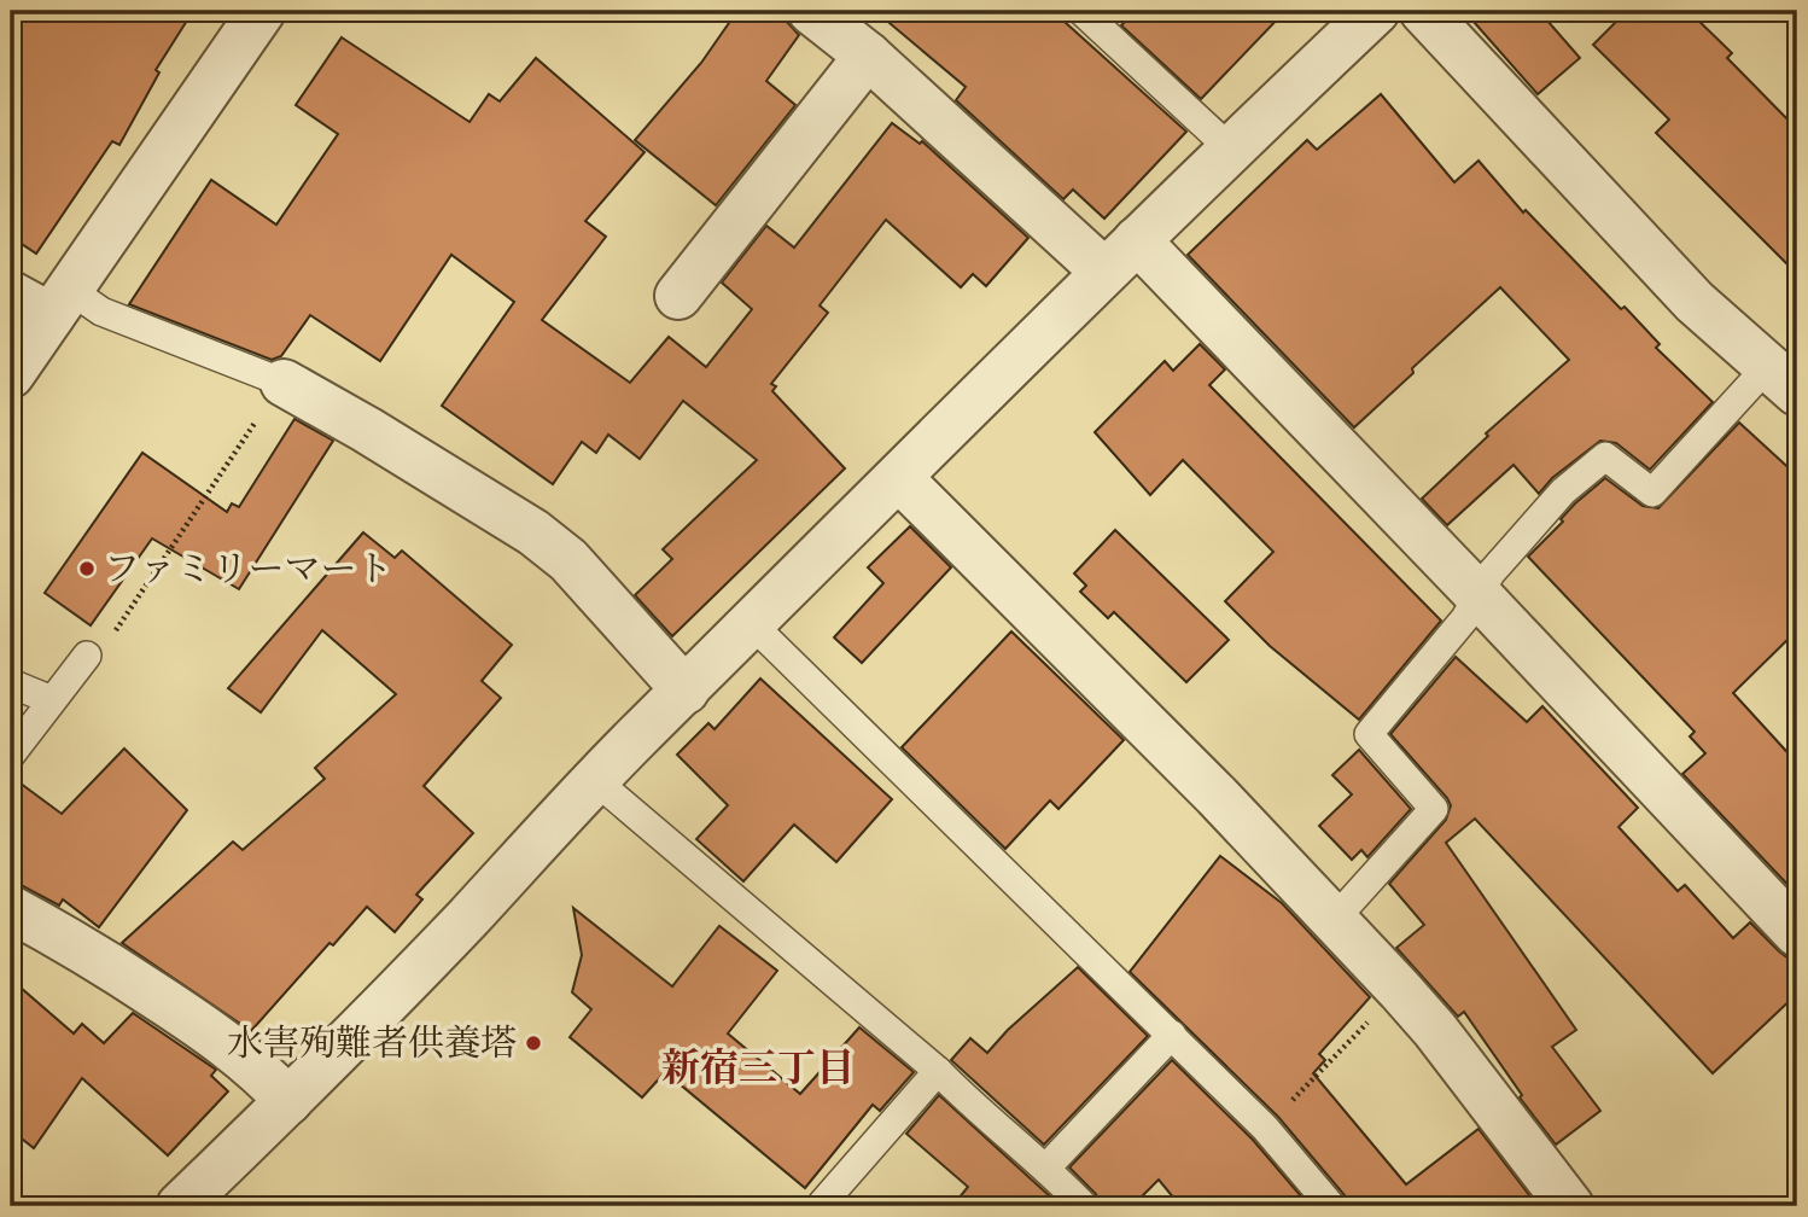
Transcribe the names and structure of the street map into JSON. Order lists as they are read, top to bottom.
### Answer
{
  "districts": ["新宿三丁目"],
  "places": ["ファミリーマート", "水害殉難者供養塔"]
}
